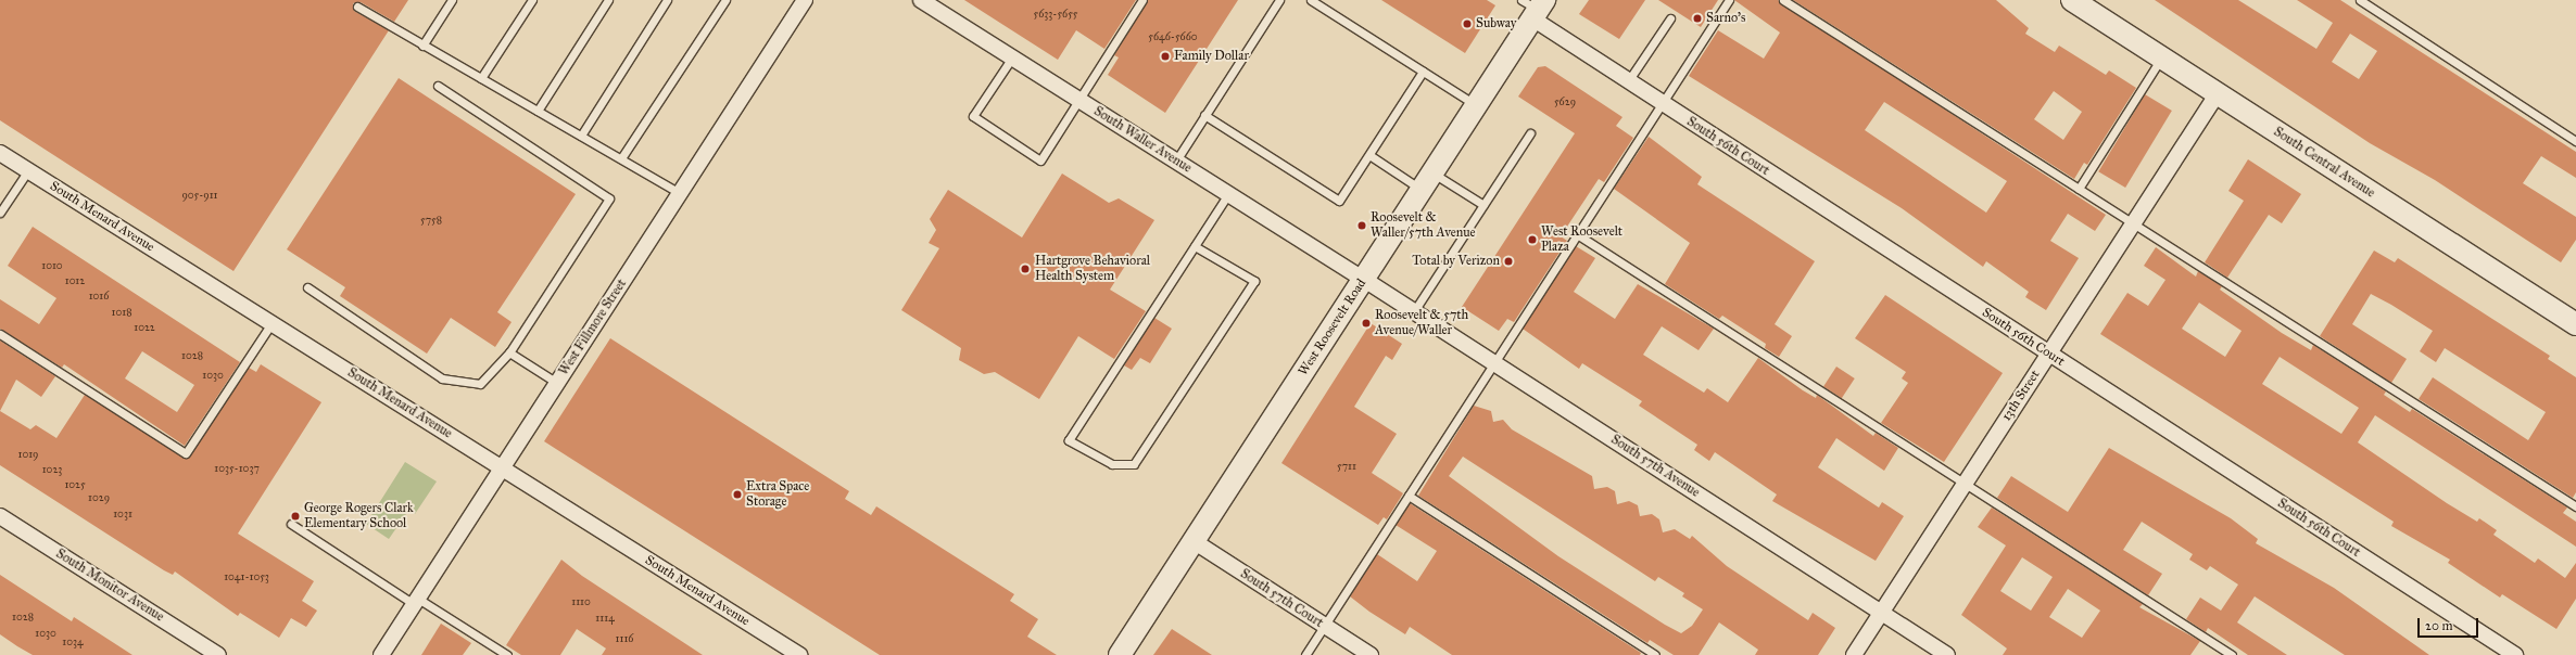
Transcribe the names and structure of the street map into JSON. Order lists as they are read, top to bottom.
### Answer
{
  "streets": {
    "main road": ["South Central Avenue", "West Roosevelt Road"],
    "street": [
      "South Waller Avenue",
      "South 56th Court",
      "South Menard Avenue",
      "West Fillmore Street",
      "13th Street",
      "South 57th Avenue",
      "South Monitor Avenue",
      "South 57th Court"
    ]
  },
  "crossings": [
    ["South Waller Avenue", "West Roosevelt Road"],
    ["South Waller Avenue", "South 57th Avenue"],
    ["South 56th Court", "West Roosevelt Road"],
    ["South 56th Court", "13th Street"],
    ["South Central Avenue", "13th Street"],
    ["South Menard Avenue", "West Fillmore Street"],
    ["West Roosevelt Road", "South 57th Avenue"],
    ["West Roosevelt Road", "South 57th Court"],
    ["13th Street", "South 57th Avenue"]
  ],
  "places": [
    "Sarno's",
    "Subway",
    "Family Dollar",
    "Roosevelt & Waller/57th Avenue",
    "West Roosevelt Plaza",
    "Total by Verizon",
    "Hartgrove Behavioral Health System",
    "Roosevelt & 57th Avenue/Waller",
    "Extra Space Storage",
    "George Rogers Clark Elementary School"
  ],
  "house_numbers": [
    "5633-5655",
    "5646-5660",
    "5629",
    "905-911",
    "5758",
    "1010",
    "1012",
    "1016",
    "1018",
    "1022",
    "1028",
    "1030",
    "1019",
    "5711",
    "1035-1037",
    "1023",
    "1025",
    "1029",
    "1031",
    "1041-1053",
    "1110",
    "1028",
    "1114",
    "1030",
    "1116",
    "1034"
  ],
  "scale_bar": "20 m"
}
